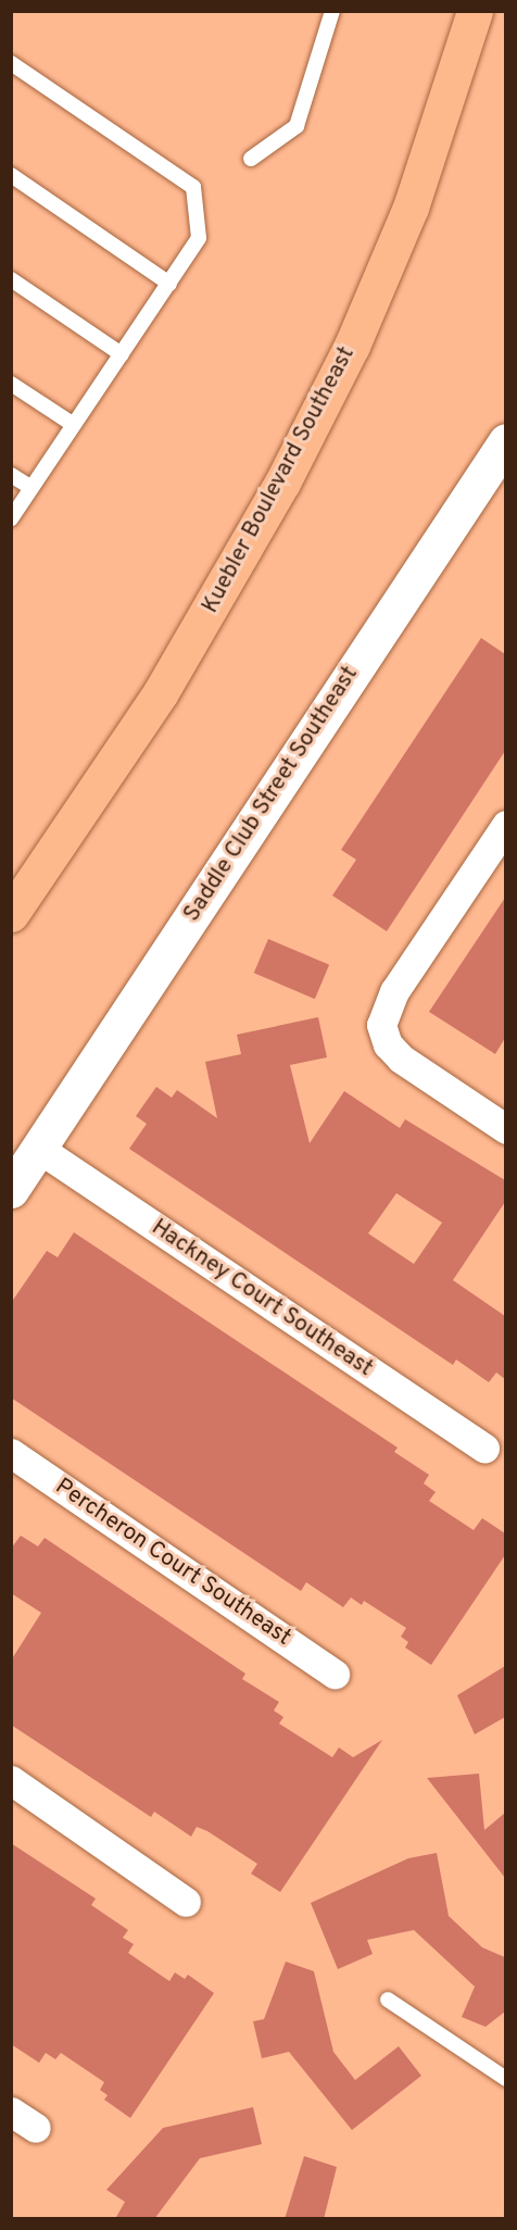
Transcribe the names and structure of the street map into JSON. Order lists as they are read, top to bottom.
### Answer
{
  "streets": {
    "main road": ["Kuebler Boulevard Southeast"],
    "street": ["Saddle Club Street Southeast", "Hackney Court Southeast", "Percheron Court Southeast"]
  },
  "crossings": [
    ["Saddle Club Street Southeast", "Hackney Court Southeast"]
  ]
}
